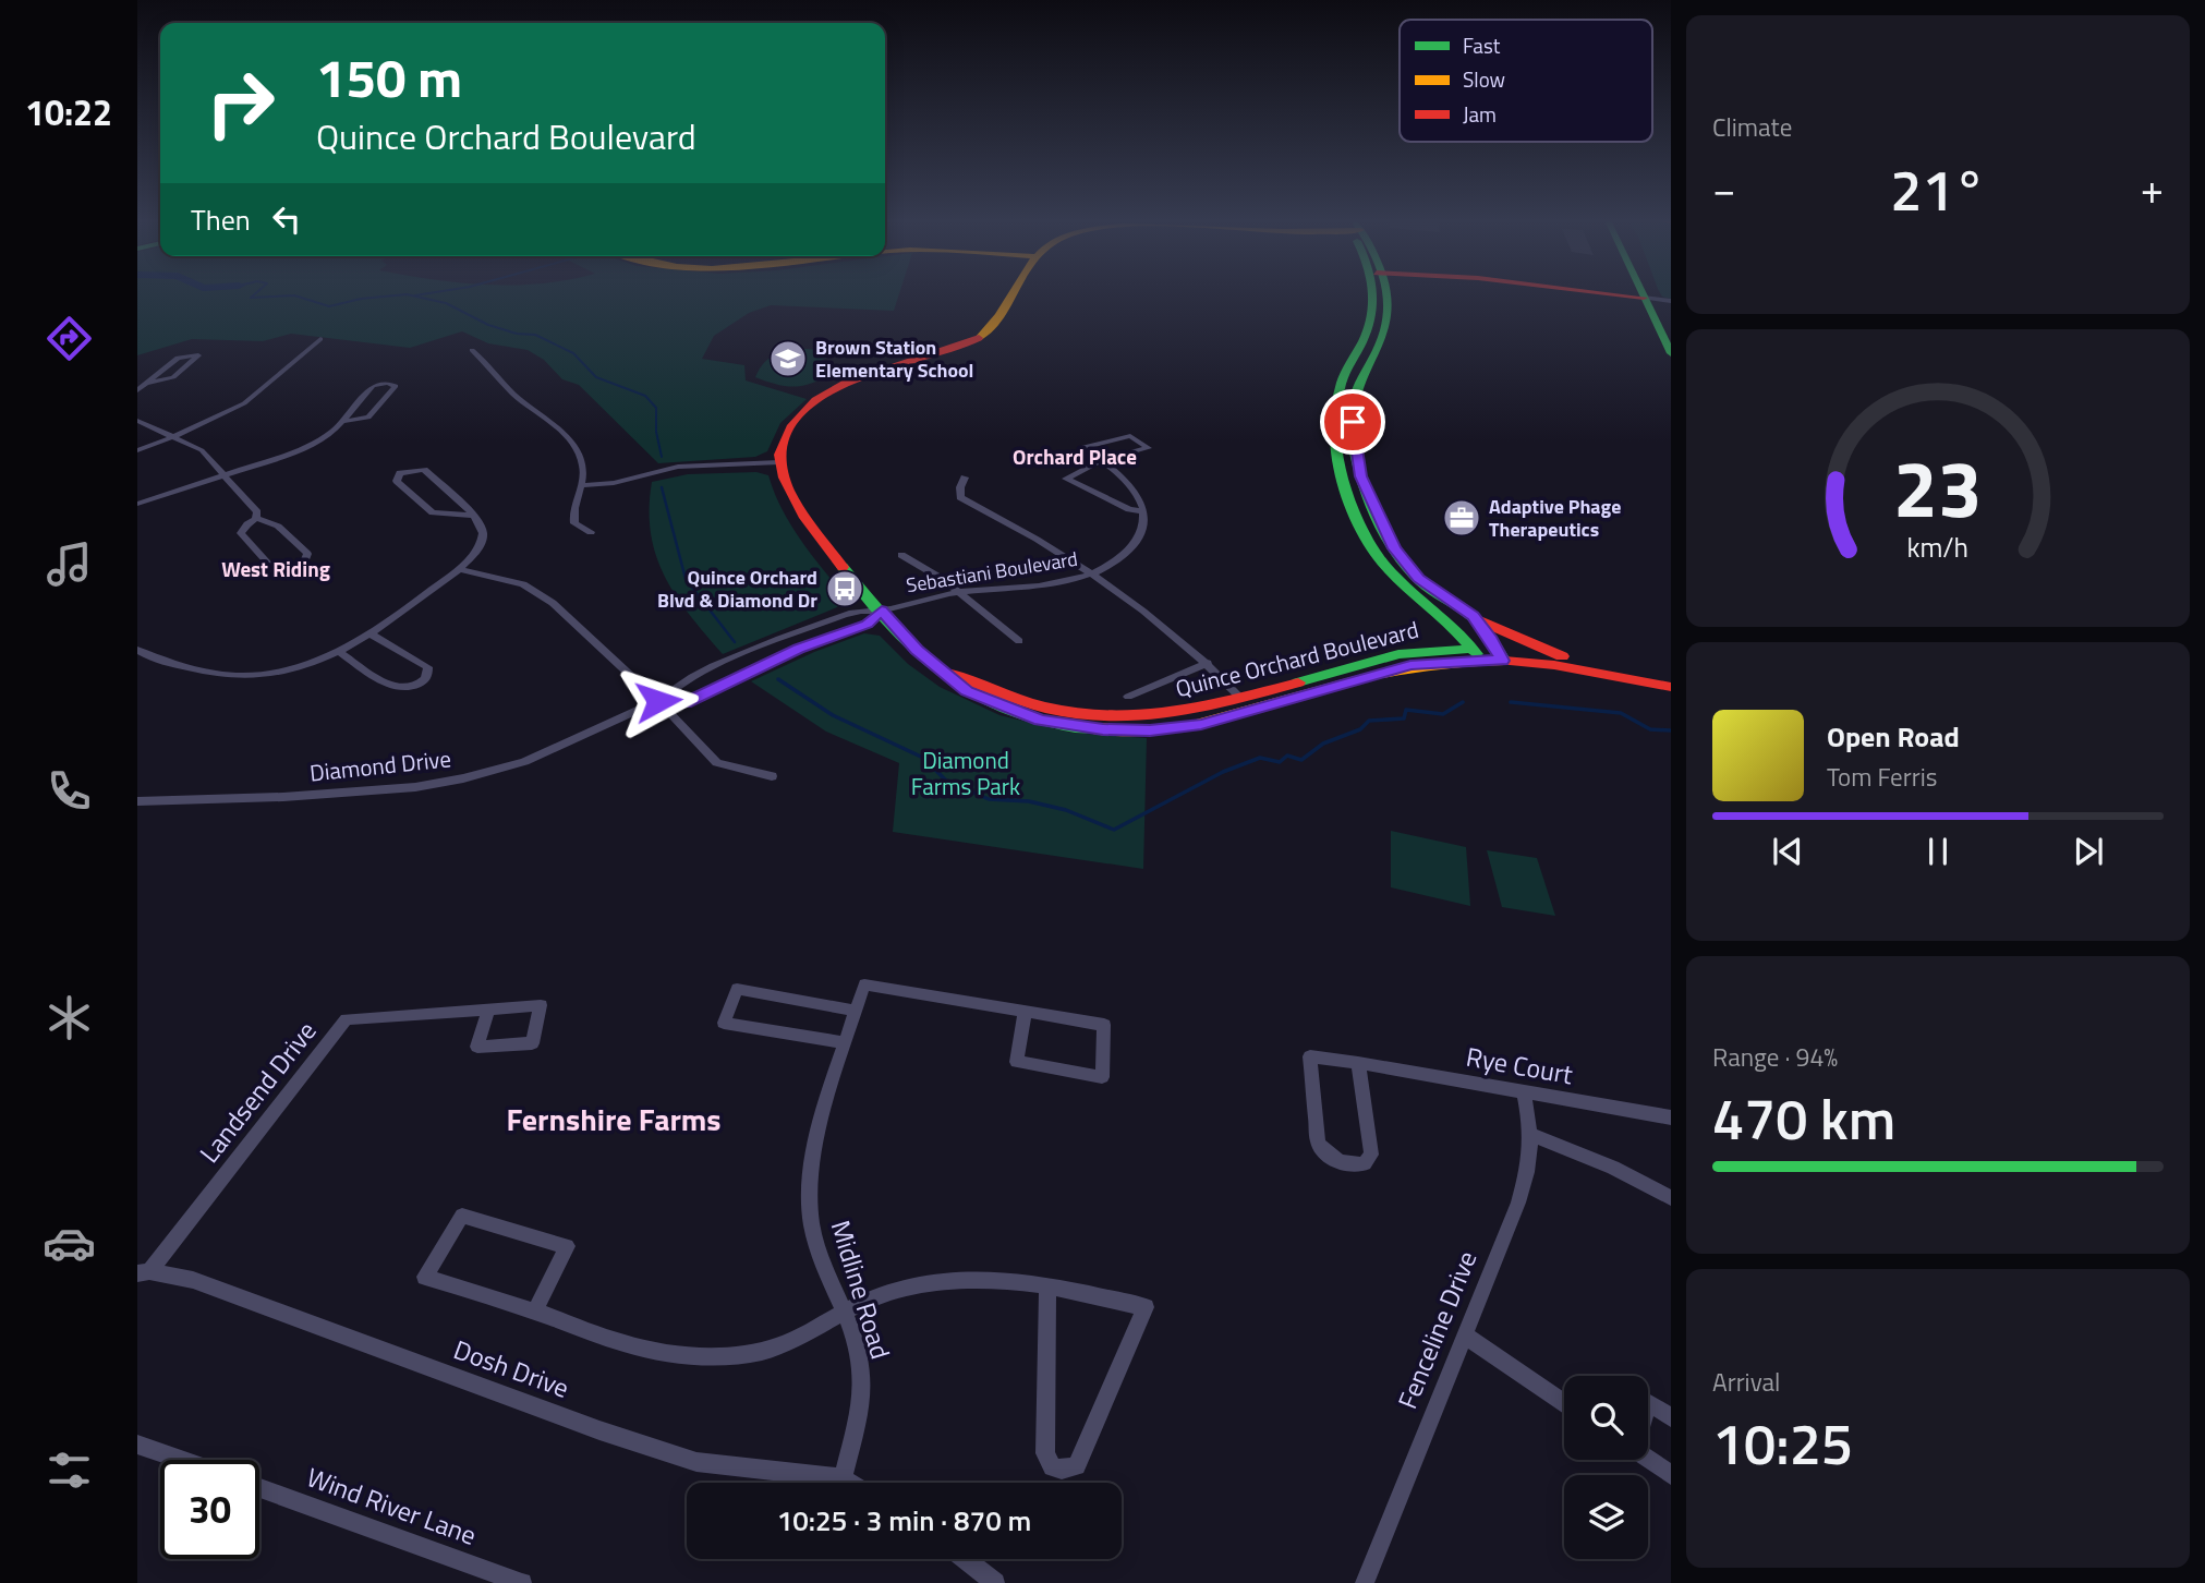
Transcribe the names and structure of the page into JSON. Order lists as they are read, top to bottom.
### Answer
{
  "streets": {
    "street": [
      "Sebastiani Boulevard",
      "Quince Orchard Boulevard",
      "Diamond Drive",
      "Rye Court",
      "Landsend Drive",
      "Midline Road",
      "Fenceline Drive",
      "Dosh Drive",
      "Wind River Lane"
    ]
  },
  "crossings": [
    ["Sebastiani Boulevard", "Quince Orchard Boulevard"],
    ["Sebastiani Boulevard", "Diamond Drive"],
    ["Quince Orchard Boulevard", "Diamond Drive"],
    ["Rye Court", "Fenceline Drive"],
    ["Landsend Drive", "Dosh Drive"],
    ["Midline Road", "Dosh Drive"]
  ],
  "districts": ["Orchard Place", "West Riding", "Fernshire Farms"],
  "parks": ["Diamond Farms Park"],
  "places": {
    "school or university": ["Brown Station Elementary School"],
    "office": ["Adaptive Phage Therapeutics"],
    "bus stop": ["Quince Orchard Blvd & Diamond Dr"]
  },
  "legend": ["Fast", "Slow", "Jam"],
  "page": {
    "tabs": "10:22",
    "tile": [
      "Climate",
      ["Range · 94%", "470 km"],
      ["Arrival", "10:25"]
    ],
    "turn": ["150 m", "Quince Orchard Boulevard"],
    "heat": ["−", "21°", "+"],
    "then": "Then",
    "song": ["Open Road", "Tom Ferris"],
    "limit": "30",
    "trip": "10:25 · 3 min · 870 m",
    "gauge": ["23", "km/h"]
  }
}
